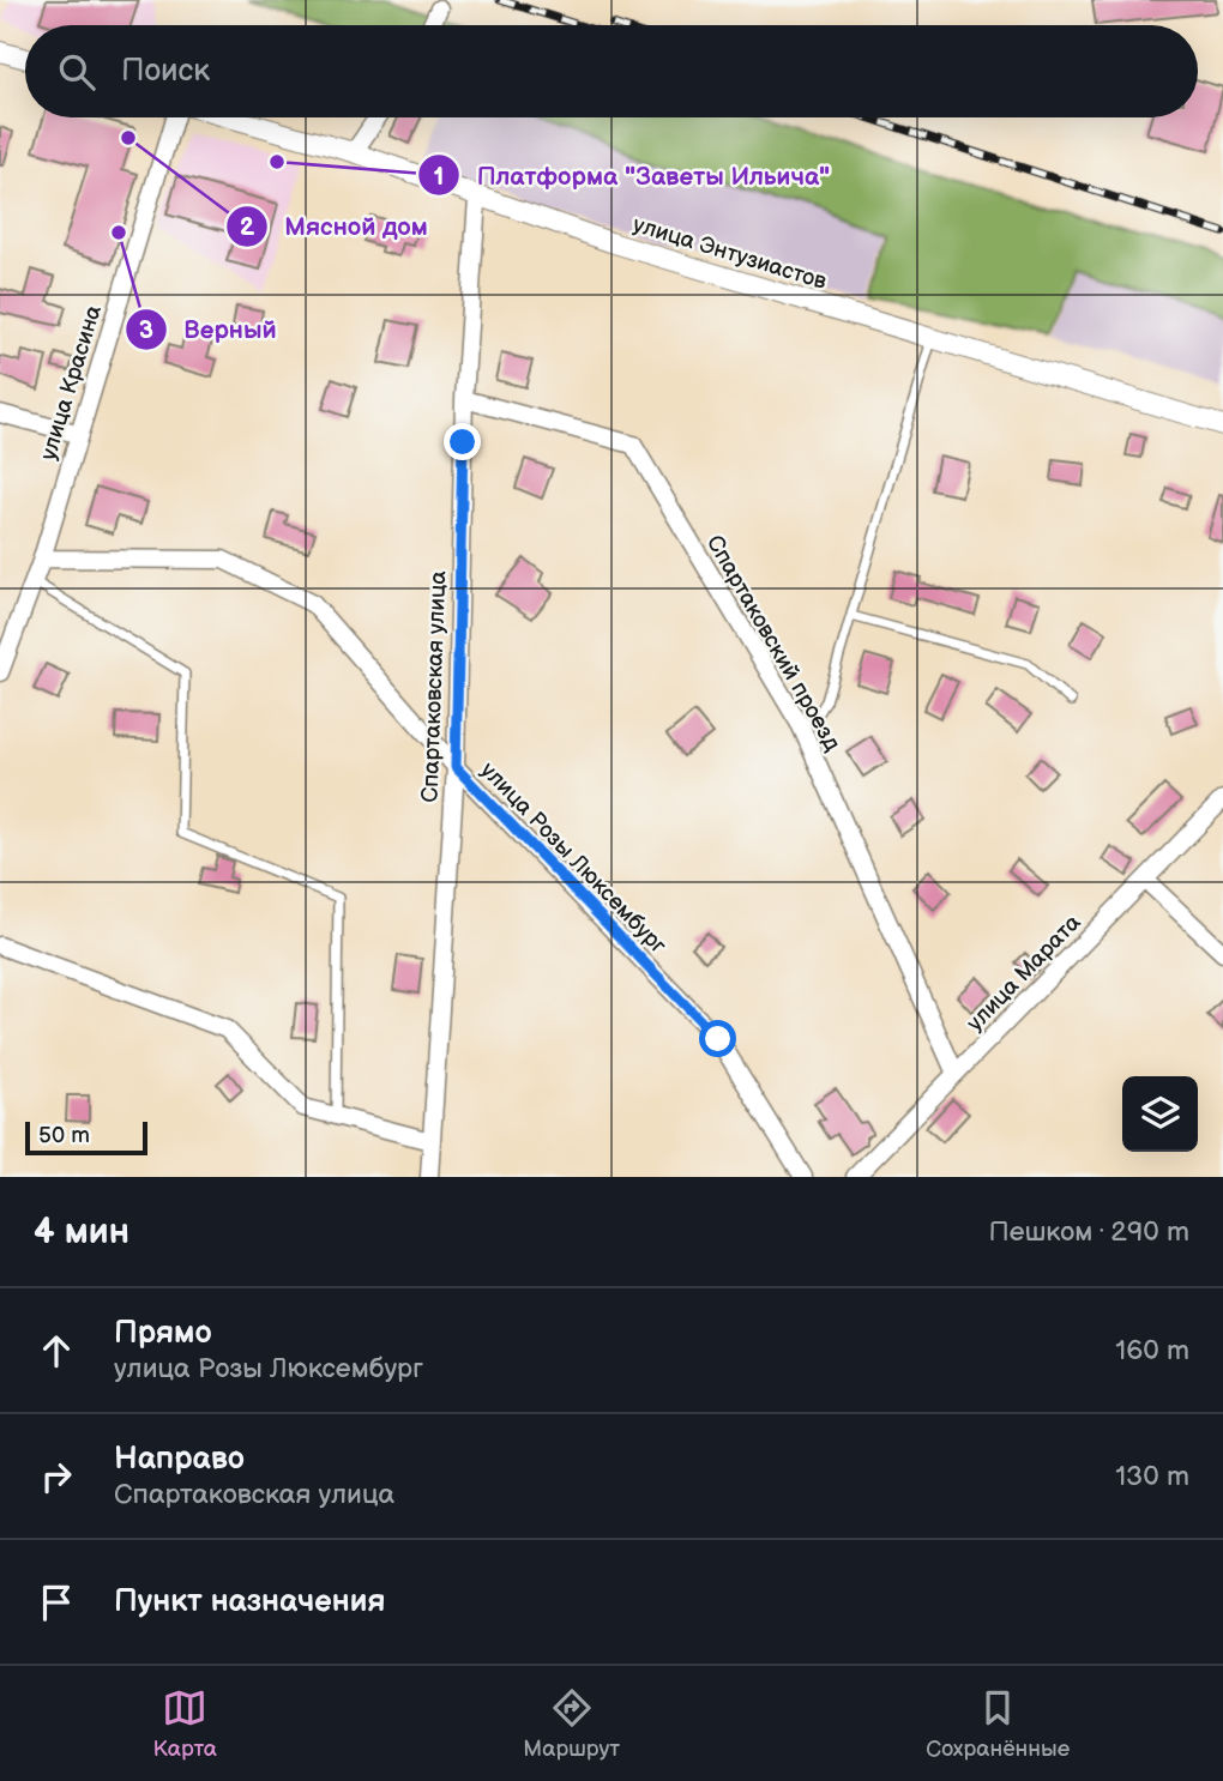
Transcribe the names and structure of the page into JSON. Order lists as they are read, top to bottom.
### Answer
{
  "streets": {
    "street": [
      "улица Энтузиастов",
      "улица Красина",
      "Спартаковский проезд",
      "Спартаковская улица",
      "улица Розы Люксембург",
      "улица Марата"
    ]
  },
  "crossings": [
    ["улица Энтузиастов", "Спартаковская улица"],
    ["улица Красина", "улица Розы Люксембург"],
    ["Спартаковский проезд", "Спартаковская улица"],
    ["Спартаковский проезд", "улица Марата"],
    ["Спартаковская улица", "улица Розы Люксембург"]
  ],
  "places": ["Мясной дом", "Платформа \"Заветы Ильича\"", "Верный"],
  "scale_bar": "50 m",
  "page": {
    "search": "Поиск",
    "scale": "50 m",
    "heading": ["4 мин", "Пешком · 290 m"],
    "list": [
      ["Прямо", "улица Розы Люксембург", "160 m"],
      ["Направо", "Спартаковская улица", "130 m"],
      "Пункт назначения"
    ],
    "nav": ["Карта", "Маршрут", "Сохранённые"]
  }
}
